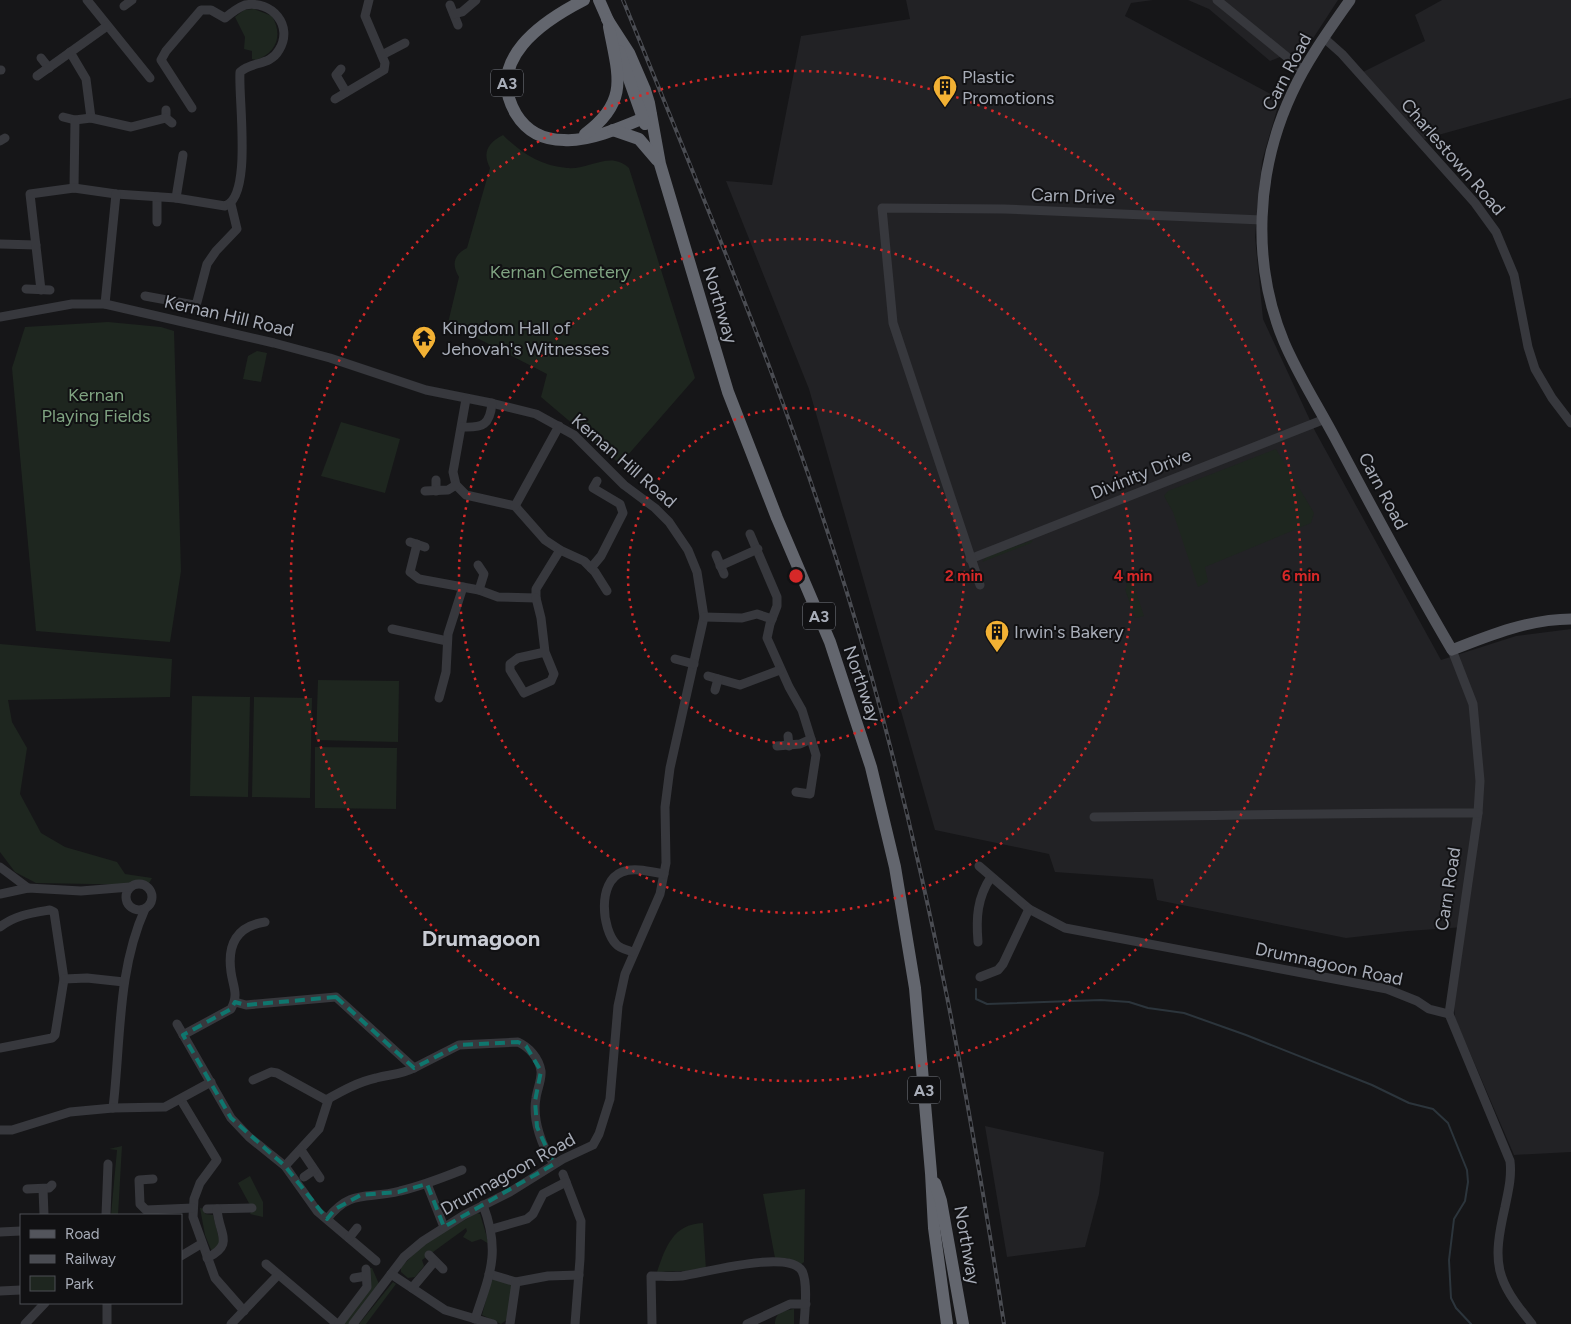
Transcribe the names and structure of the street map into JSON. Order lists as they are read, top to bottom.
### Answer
{
  "streets": {
    "highway": ["A3", "Northway"],
    "main road": ["Carn Road"],
    "street": [
      "Charlestown Road",
      "Carn Drive",
      "Kernan Hill Road",
      "Divinity Drive",
      "Drumnagoon Road"
    ]
  },
  "crossings": [
    ["Carn Road", "Charlestown Road"],
    ["Carn Road", "Carn Drive"],
    ["Carn Road", "Divinity Drive"],
    ["Carn Road", "Drumnagoon Road"],
    ["A3", "Northway"],
    ["Carn Drive", "Divinity Drive"],
    ["Kernan Hill Road", "Drumnagoon Road"]
  ],
  "districts": ["Drumagoon"],
  "parks": ["Kernan Cemetery", "Kernan Playing Fields"],
  "places": {
    "building": ["Plastic Promotions", "Irwin's Bakery"],
    "temple": ["Kingdom Hall of Jehovah's Witnesses"]
  },
  "legend": ["Road", "Railway", "Park"],
  "rings": ["2 min", "4 min", "6 min"]
}
